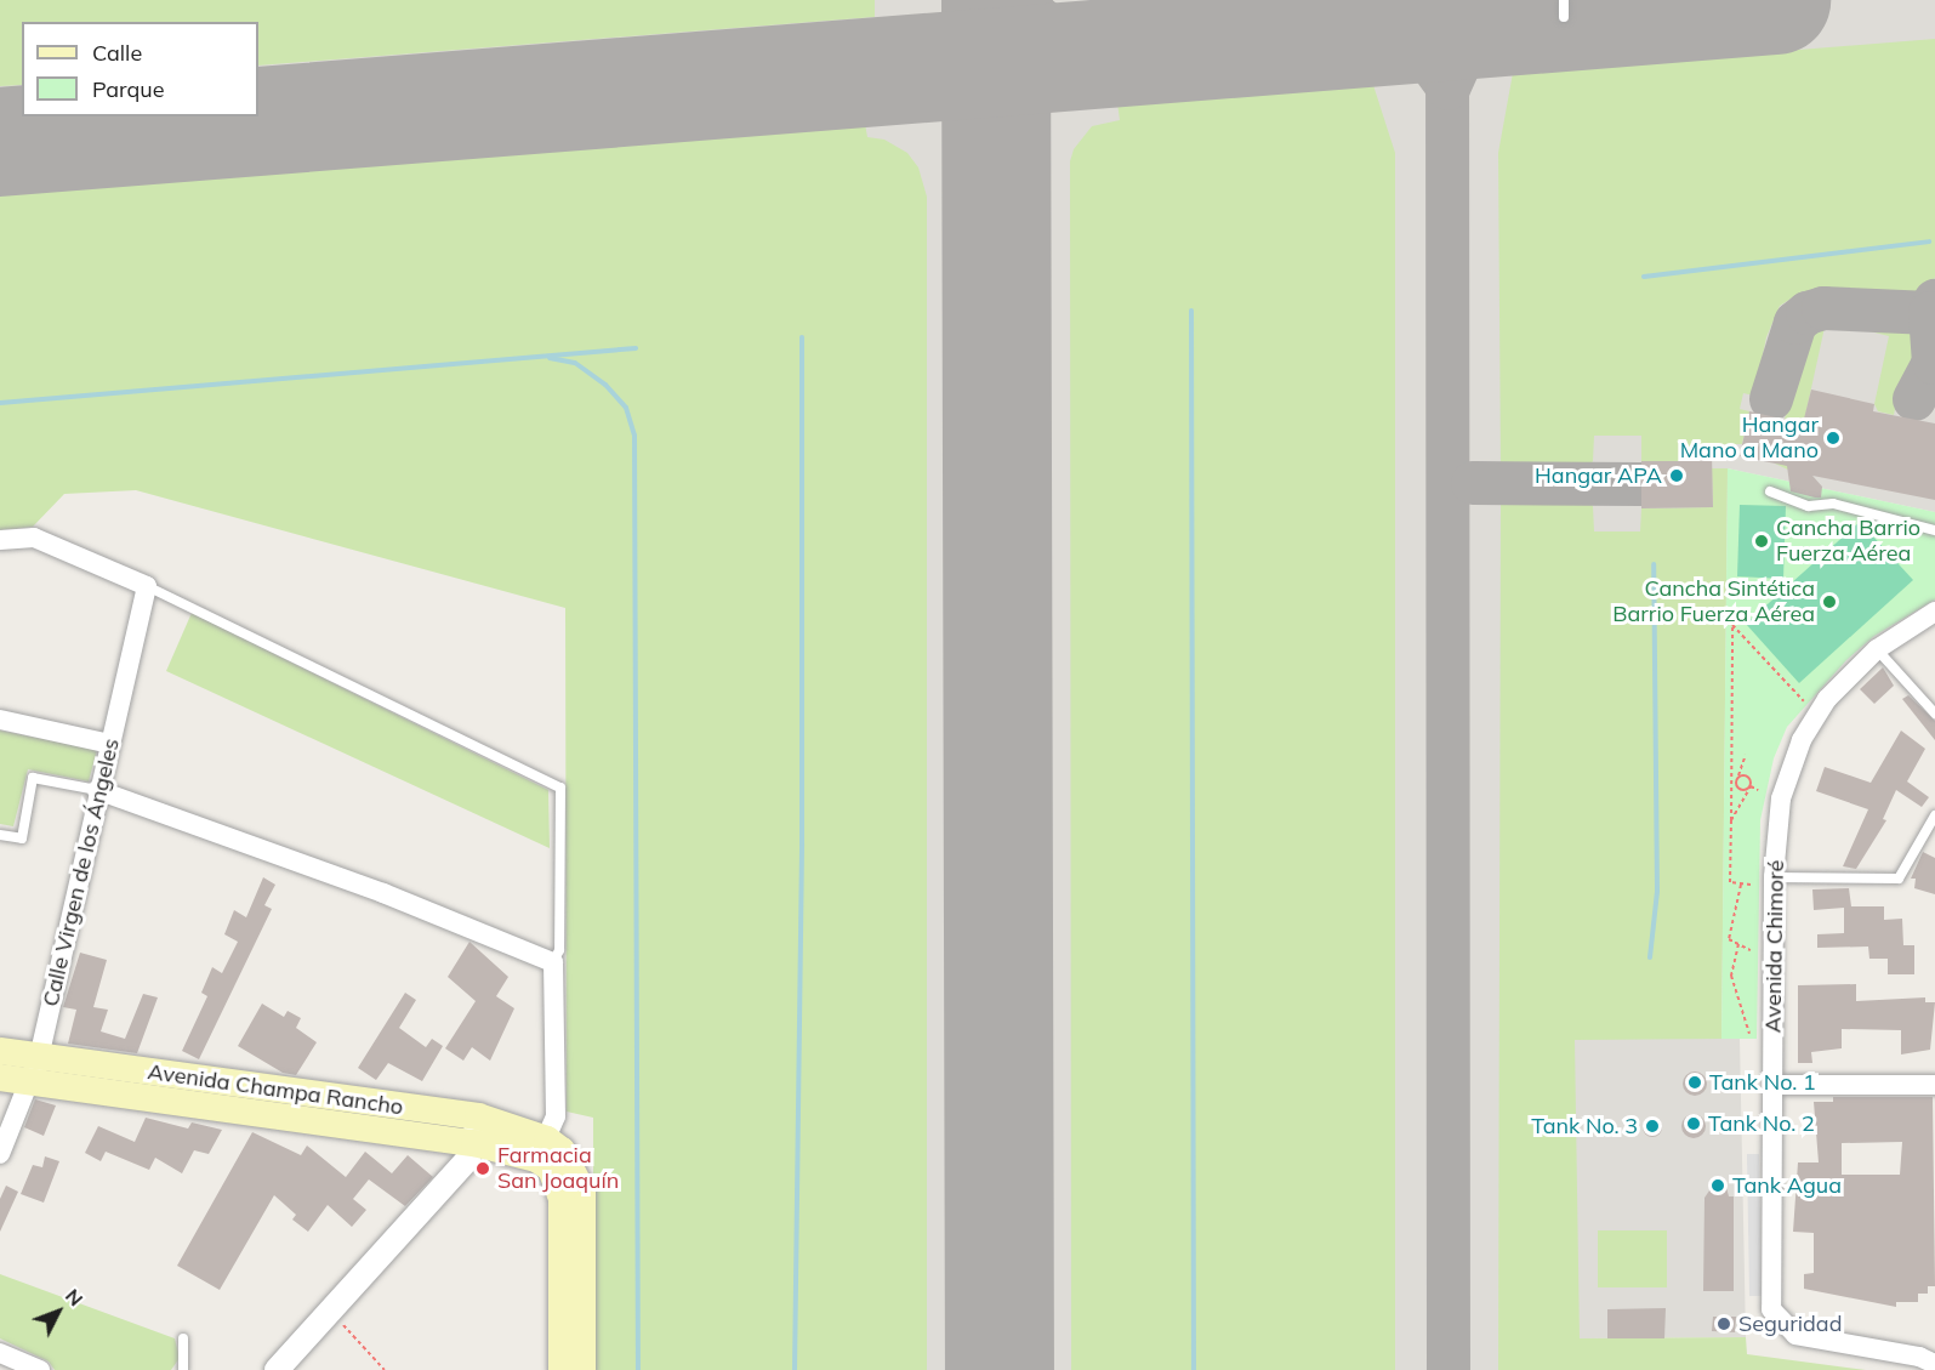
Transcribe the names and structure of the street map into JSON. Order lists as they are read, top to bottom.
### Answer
{
  "streets": {
    "main road": ["Avenida Champa Rancho"],
    "street": ["Calle Virgen de los Ángeles", "Avenida Chimoré"]
  },
  "crossings": [
    ["Calle Virgen de los Ángeles", "Avenida Champa Rancho"]
  ],
  "places": [
    "Hangar Mano a Mano",
    "Hangar APA",
    "Cancha Barrio Fuerza Aérea",
    "Cancha Sintética Barrio Fuerza Aérea",
    "Tank No. 1",
    "Tank No. 2",
    "Tank No. 3",
    "Farmacia San Joaquín",
    "Tank Agua",
    "Seguridad"
  ],
  "legend": ["Calle", "Parque"],
  "north": "top right"
}
